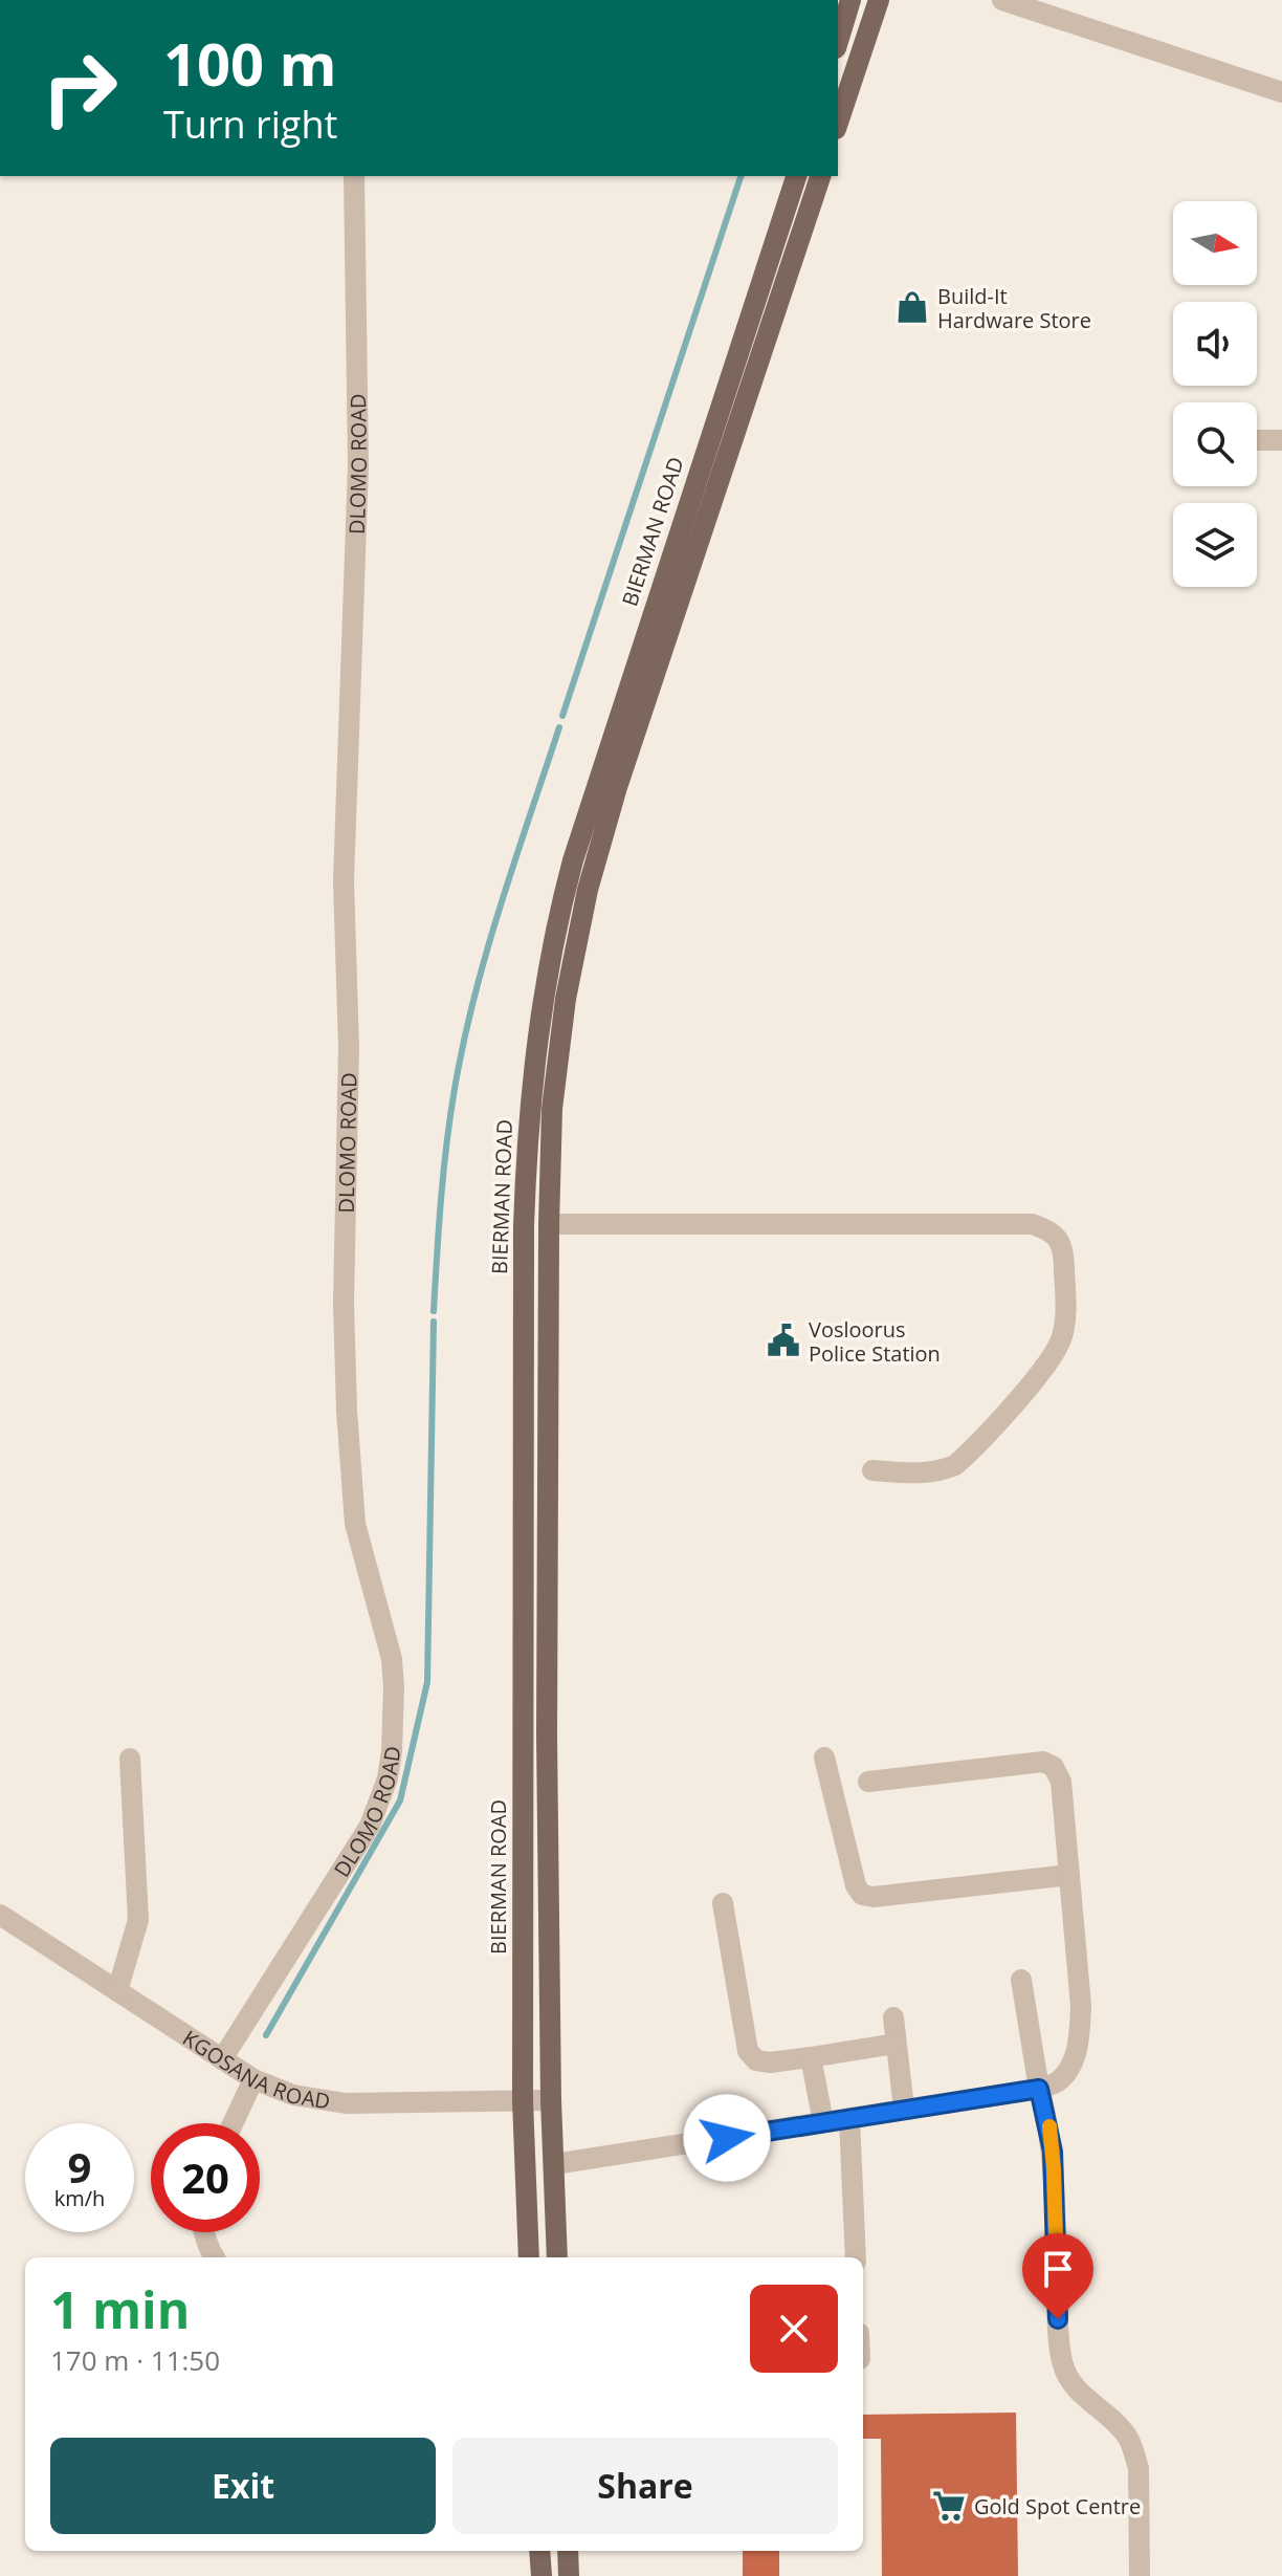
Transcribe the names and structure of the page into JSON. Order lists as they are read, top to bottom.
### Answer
{
  "streets": {
    "main road": ["BIERMAN ROAD"],
    "street": ["DLOMO ROAD", "KGOSANA ROAD"]
  },
  "crossings": [
    ["DLOMO ROAD", "KGOSANA ROAD"],
    ["BIERMAN ROAD", "KGOSANA ROAD"]
  ],
  "places": {
    "shop": ["Build-It Hardware Store"],
    "public building": ["Vosloorus Police Station"],
    "supermarket": ["Gold Spot Centre"]
  },
  "north": "right",
  "page": {
    "turn": ["100 m", "Turn right"],
    "speed": "9 km/h",
    "limit": "20",
    "heading": ["1 min", "170 m · 11:50"],
    "buttons": ["Exit", "Share"]
  }
}
